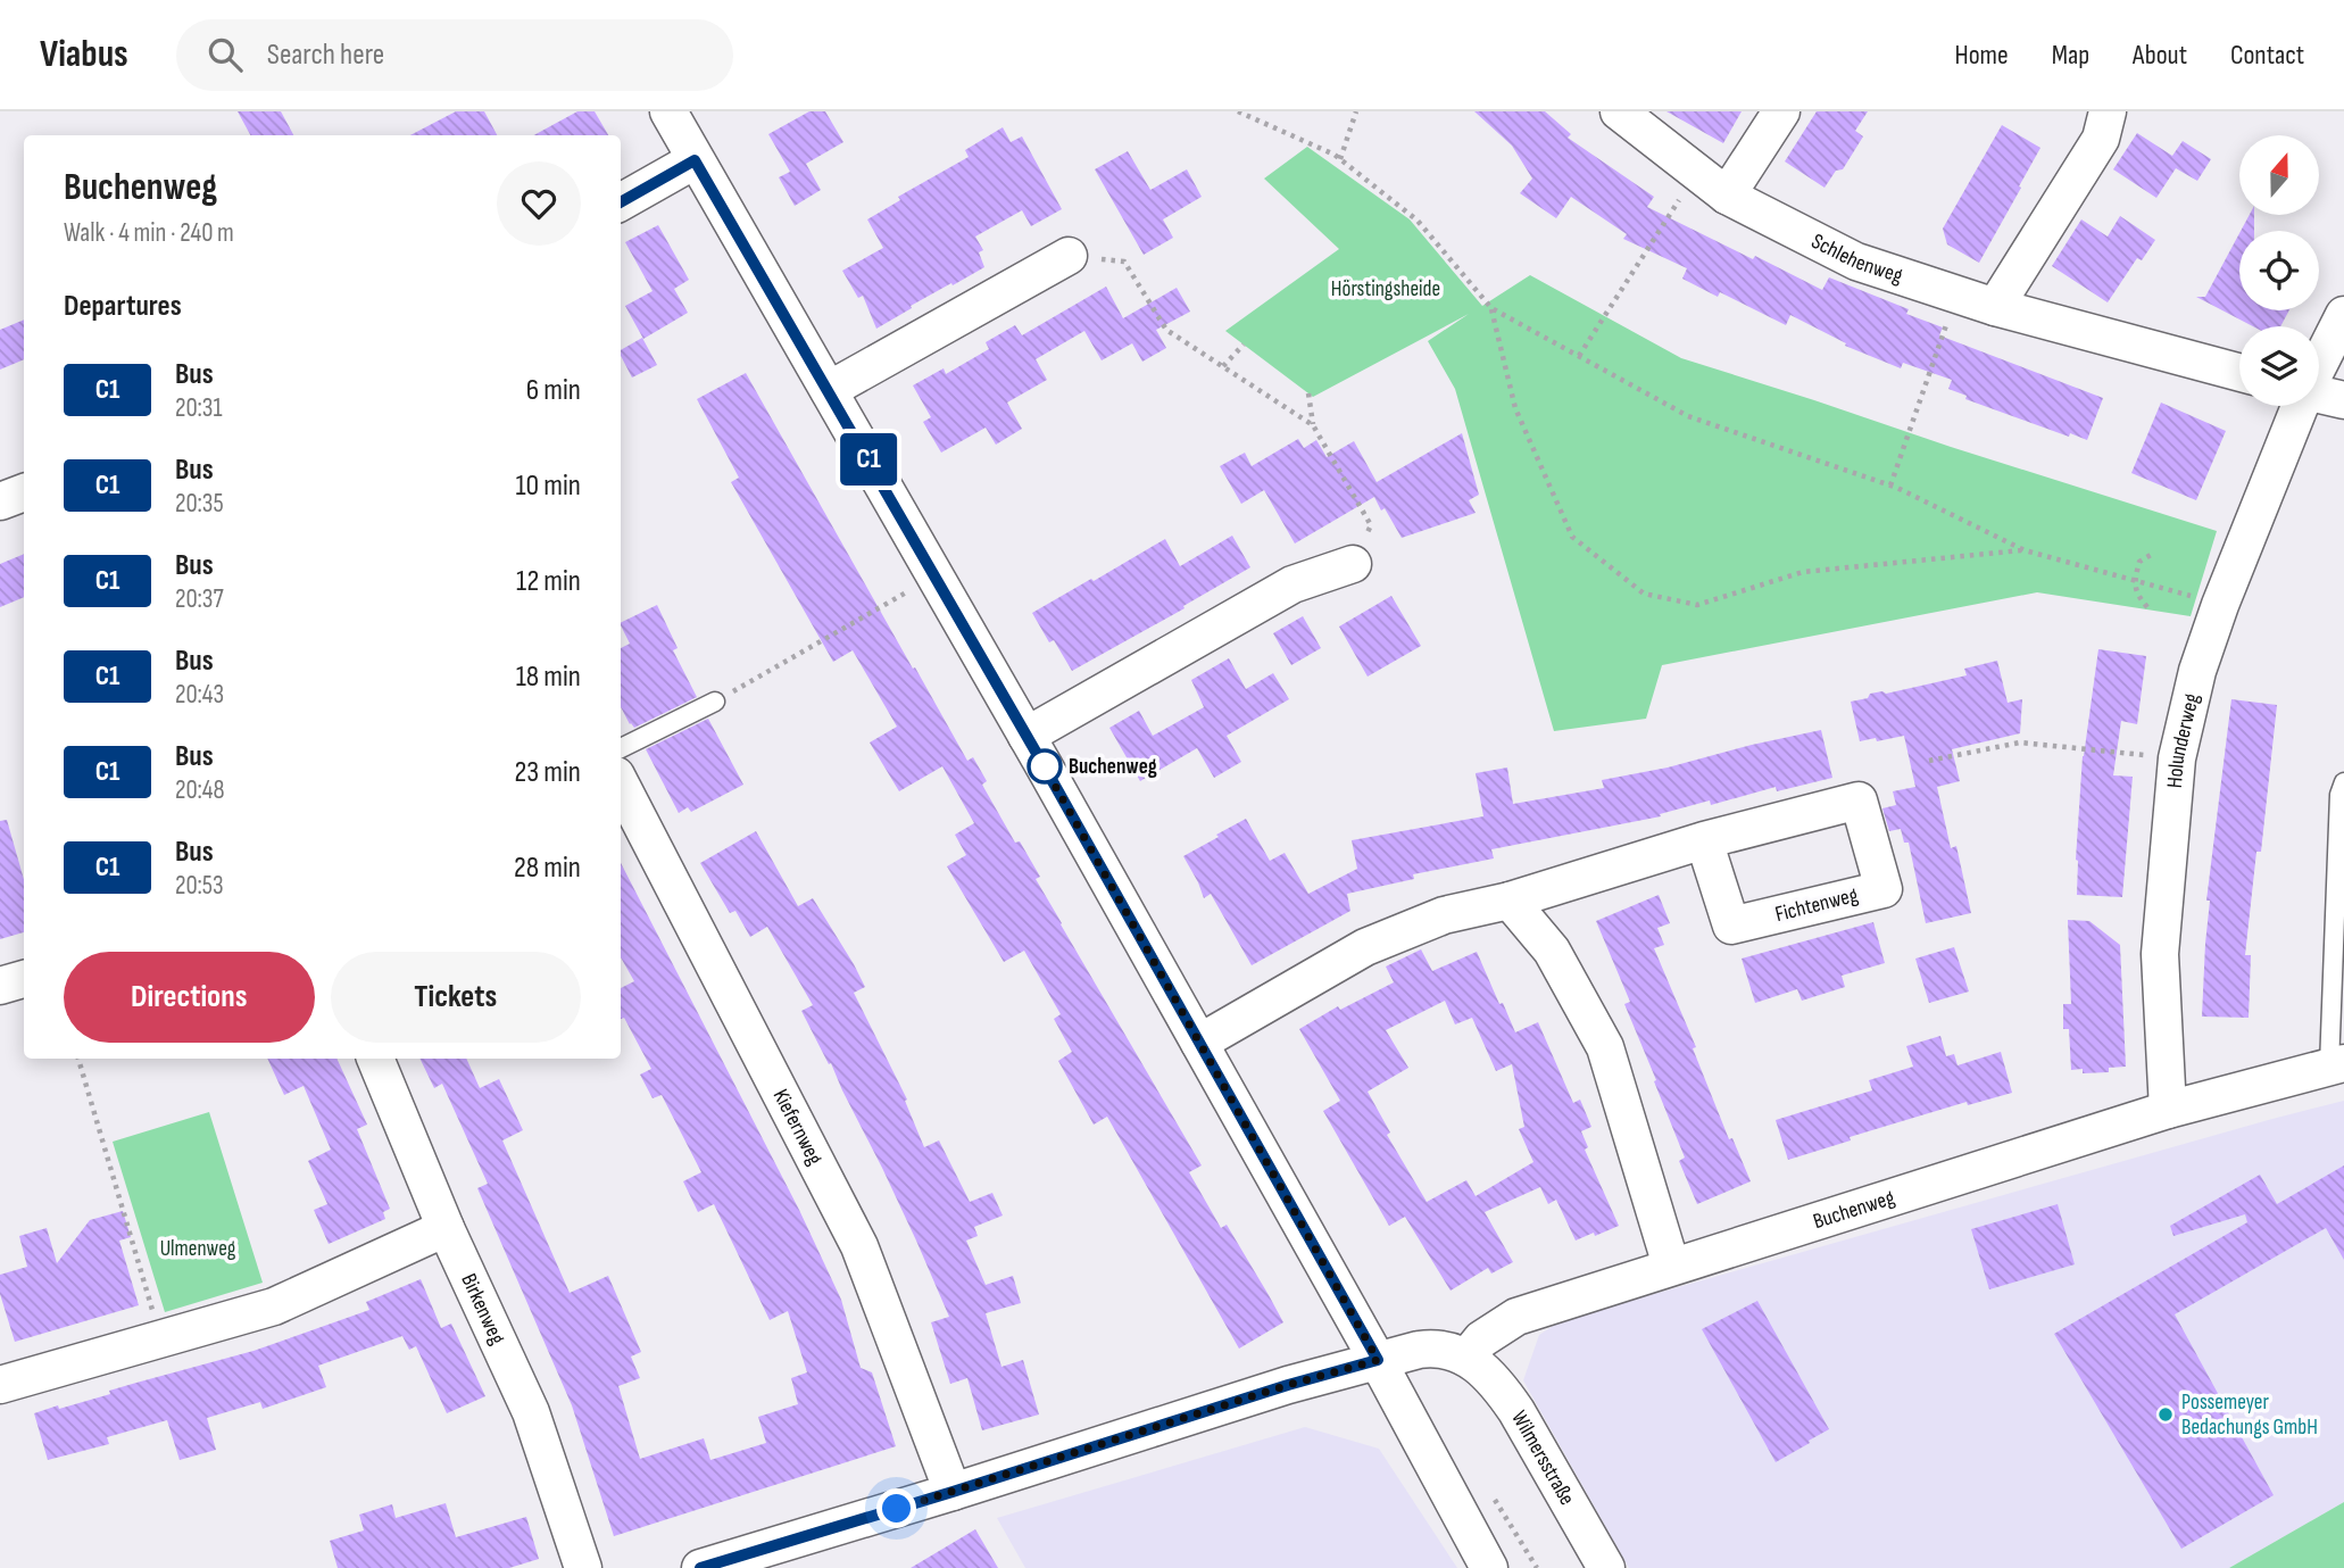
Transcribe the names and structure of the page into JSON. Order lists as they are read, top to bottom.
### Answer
{
  "streets": {
    "street": [
      "Schlehenweg",
      "Holunderweg",
      "Fichtenweg",
      "Kiefernweg",
      "Buchenweg",
      "Birkenweg",
      "Wilmersstraße"
    ]
  },
  "crossings": [
    ["Holunderweg", "Buchenweg"],
    ["Buchenweg", "Wilmersstraße"]
  ],
  "parks": ["Hörstingsheide", "Ulmenweg"],
  "places": ["Buchenweg", "Possemeyer Bedachungs GmbH"],
  "lines": ["bus line C1"],
  "north": "top",
  "page": {
    "header": "Viabus",
    "search": "Search here",
    "nav": [
      "Home",
      "Map",
      "About",
      "Contact"
    ],
    "on_map": "C1",
    "heading": [
      ["Buchenweg", "Walk · 4 min · 240 m"],
      "Departures"
    ],
    "list": [
      {
        "mark": "C1",
        "name": "Bus",
        "note": "20:31",
        "value": "6 min"
      },
      {
        "mark": "C1",
        "name": "Bus",
        "note": "20:35",
        "value": "10 min"
      },
      {
        "mark": "C1",
        "name": "Bus",
        "note": "20:37",
        "value": "12 min"
      },
      {
        "mark": "C1",
        "name": "Bus",
        "note": "20:43",
        "value": "18 min"
      },
      {
        "mark": "C1",
        "name": "Bus",
        "note": "20:48",
        "value": "23 min"
      },
      {
        "mark": "C1",
        "name": "Bus",
        "note": "20:53",
        "value": "28 min"
      }
    ],
    "buttons": ["Directions", "Tickets"]
  }
}
